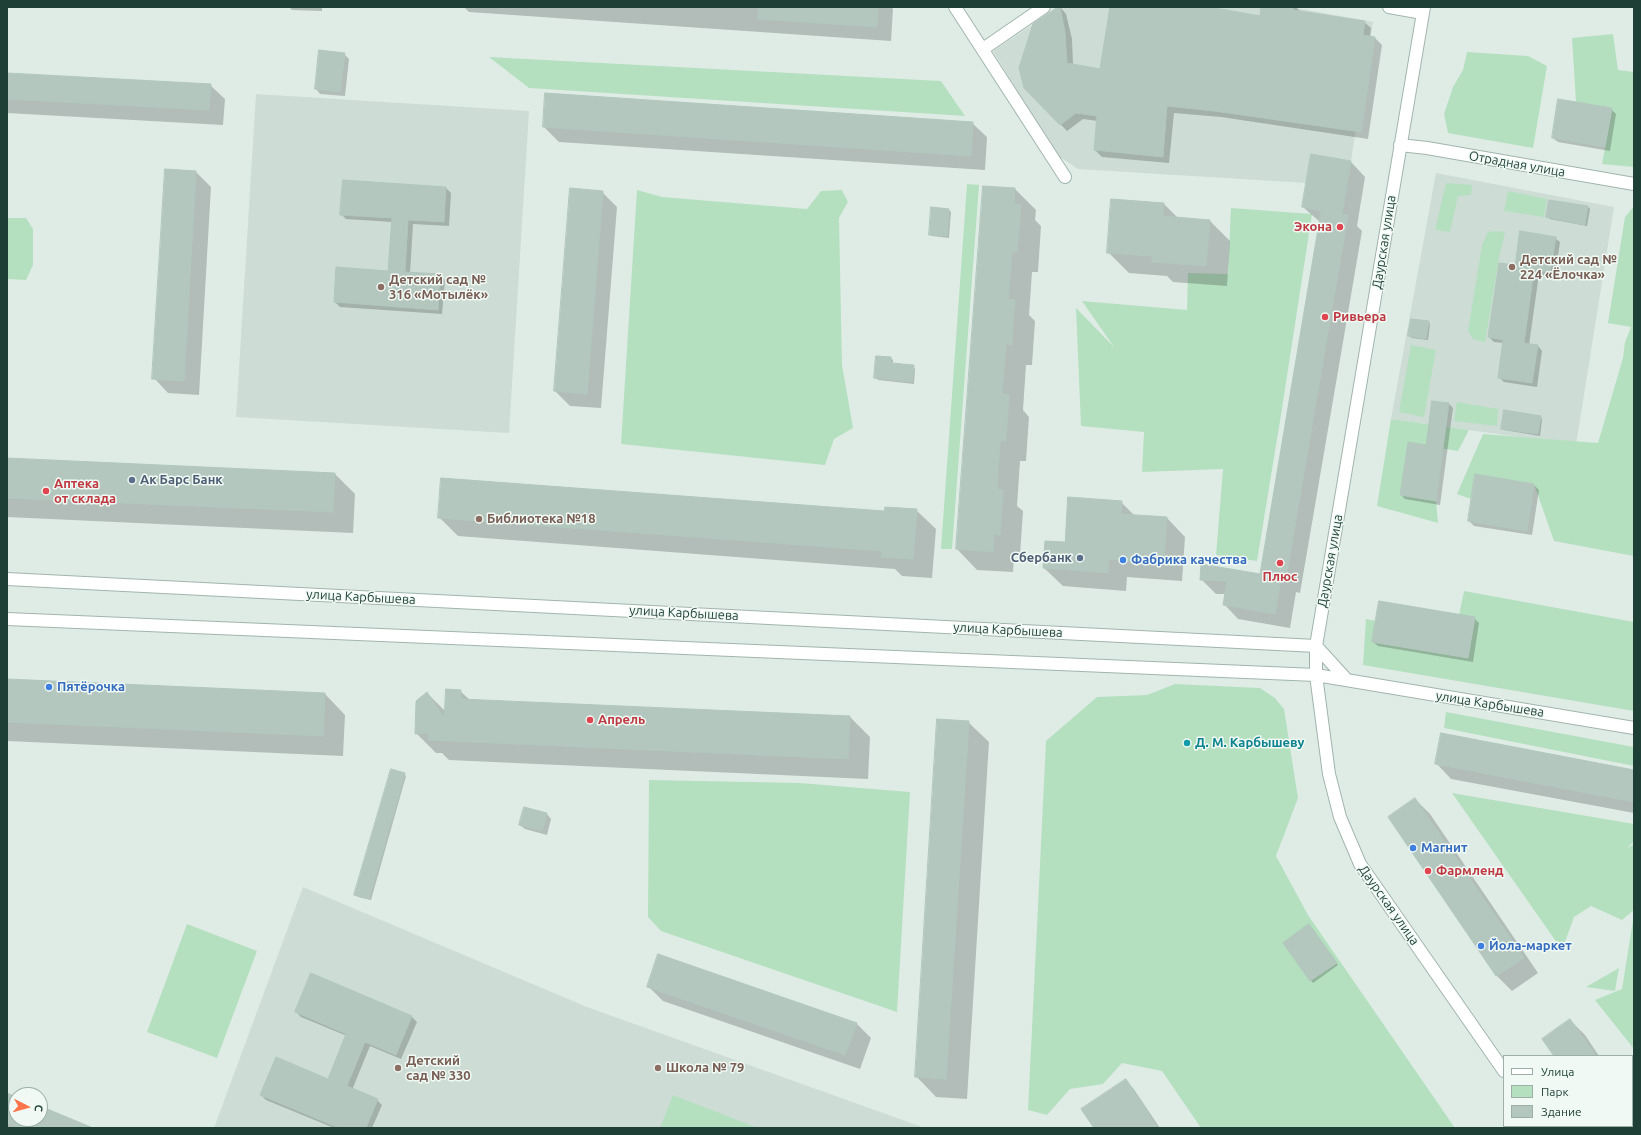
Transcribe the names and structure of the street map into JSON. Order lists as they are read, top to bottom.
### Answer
{
  "streets": {
    "street": ["Отрадная улица", "Даурская улица", "улица Карбышева"]
  },
  "crossings": [
    ["Отрадная улица", "Даурская улица"],
    ["Даурская улица", "улица Карбышева"]
  ],
  "places": [
    "Экона",
    "Детский сад № 224 «Ёлочка»",
    "Детский сад № 316 «Мотылёк»",
    "Ривьера",
    "Ак Барс Банк",
    "Аптека от склада",
    "Библиотека №18",
    "Сбербанк",
    "Фабрика качества",
    "Плюс",
    "Пятёрочка",
    "Апрель",
    "Д. М. Карбышеву",
    "Магнит",
    "Фармленд",
    "Йола-маркет",
    "Детский сад № 330",
    "Школа № 79"
  ],
  "legend": ["Улица", "Парк", "Здание"],
  "north": "right"
}
